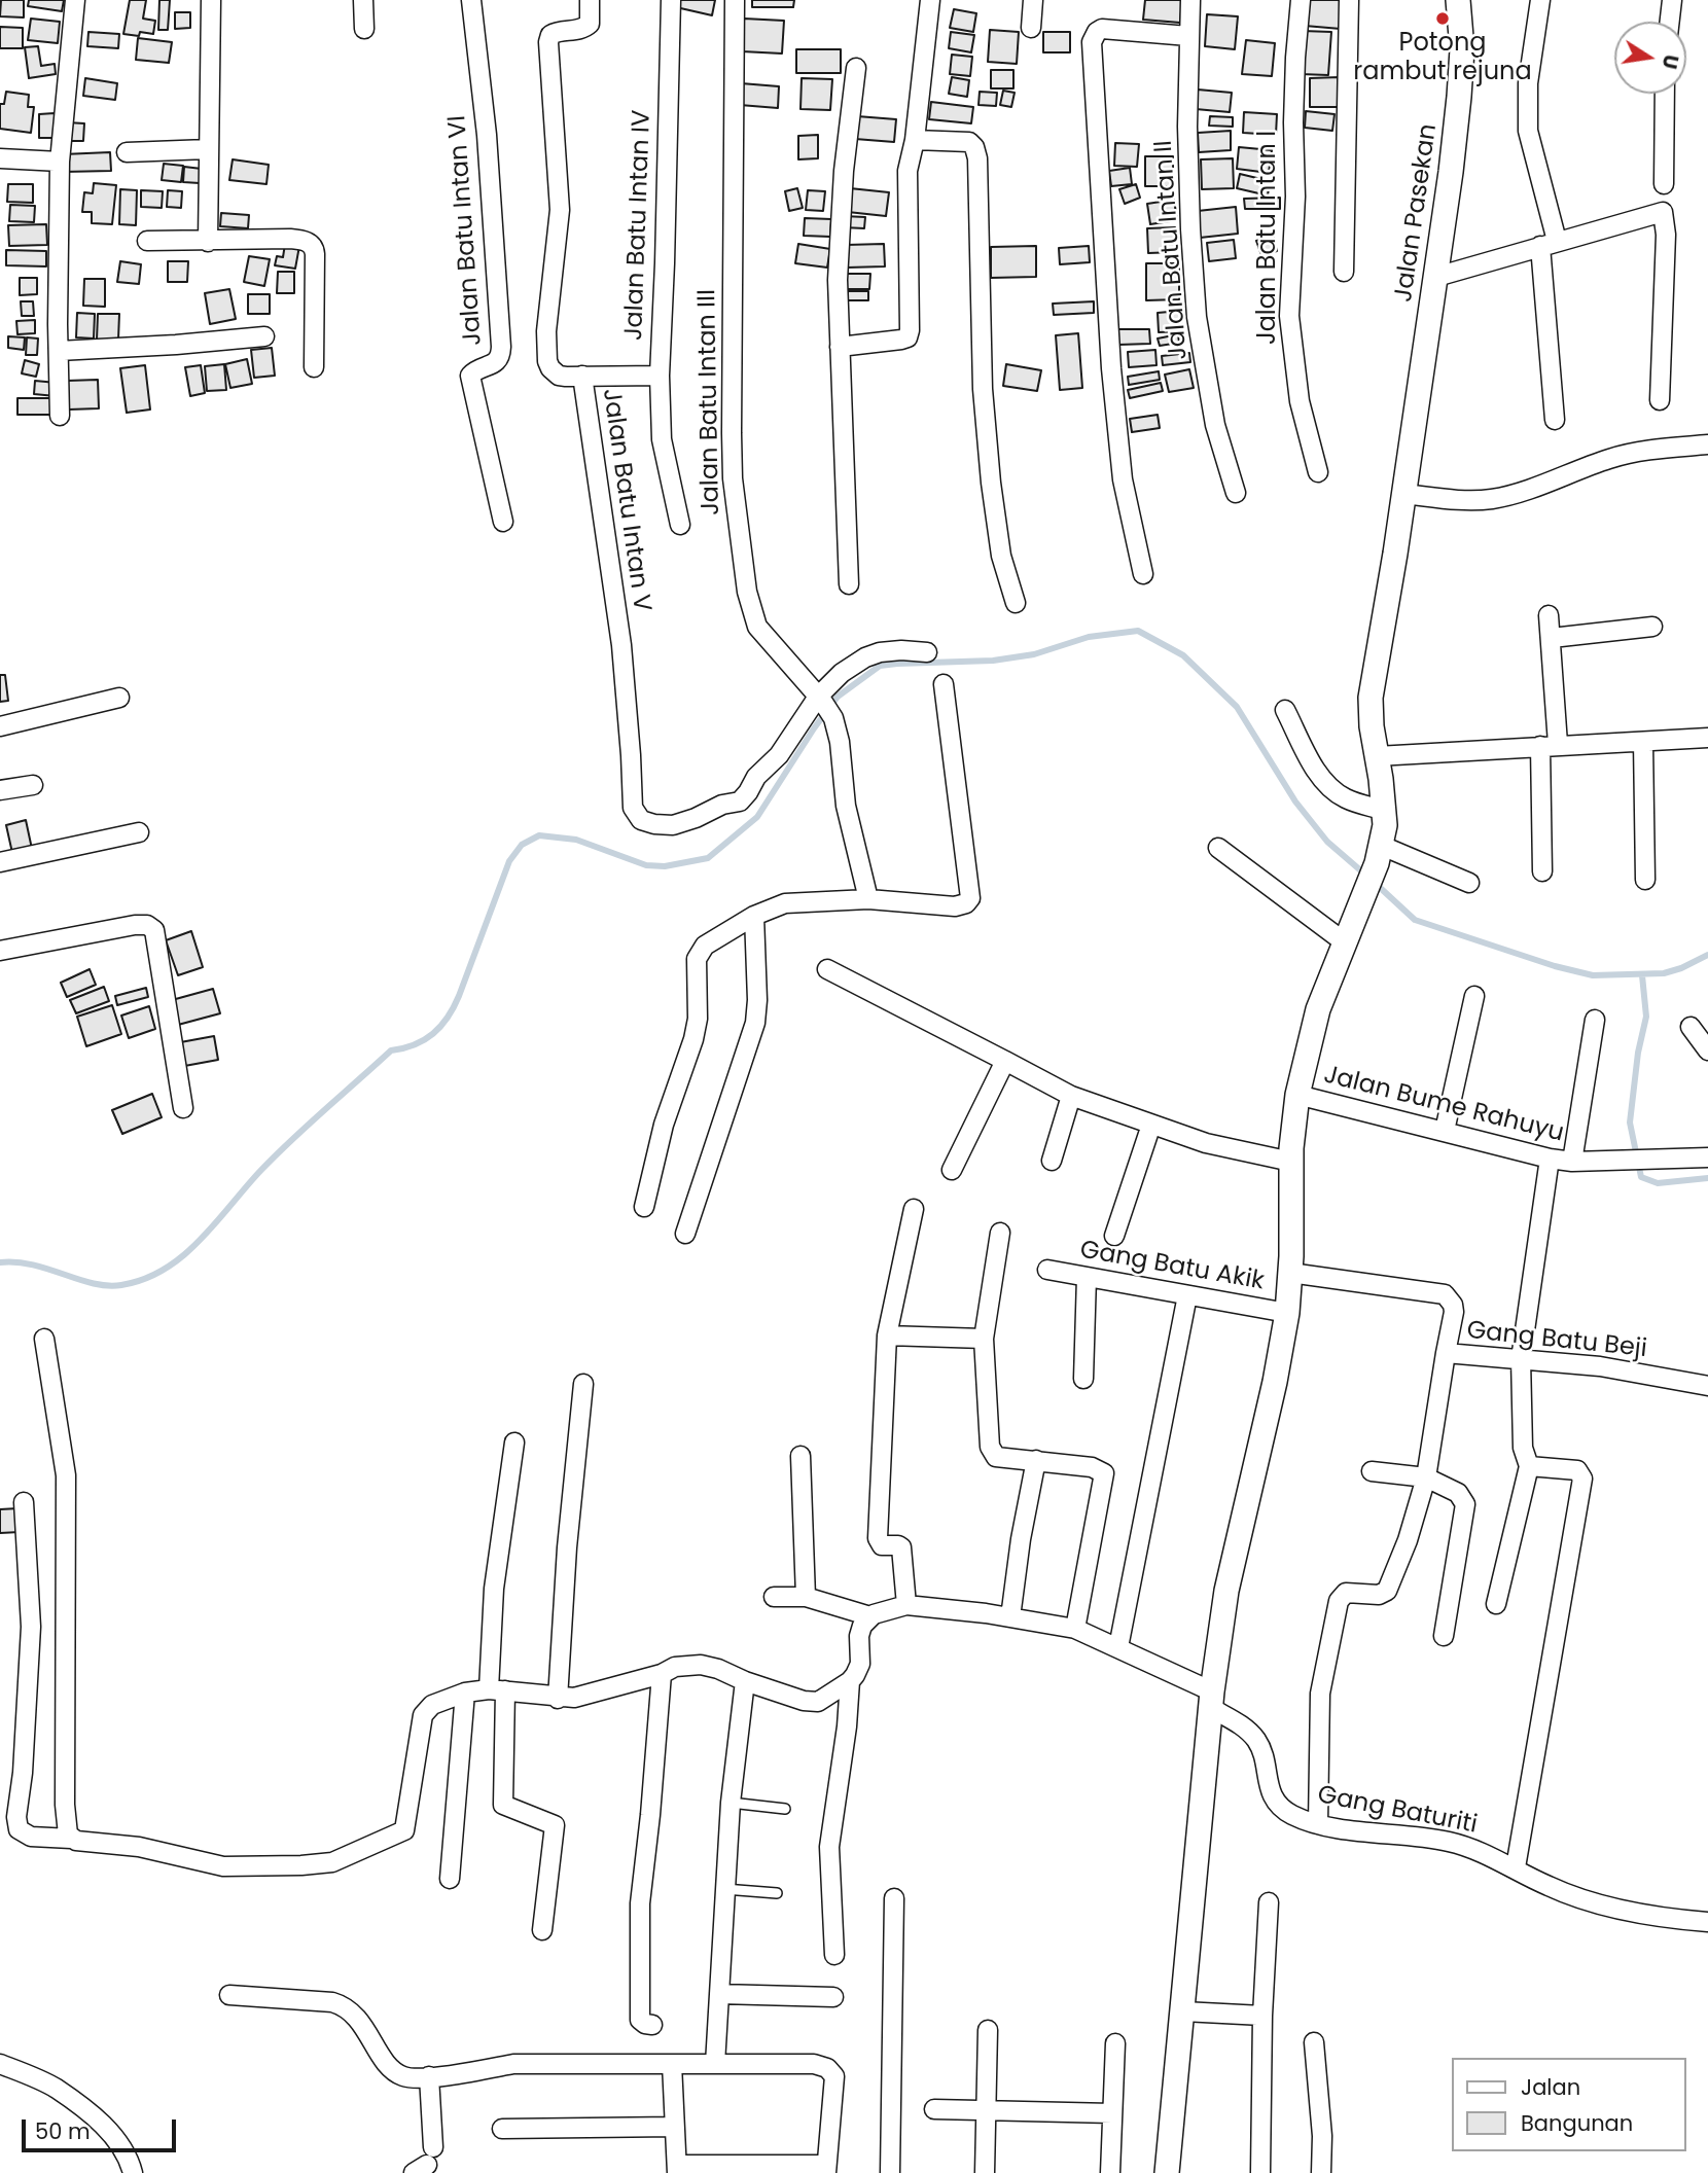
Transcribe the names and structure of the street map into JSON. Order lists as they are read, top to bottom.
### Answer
{
  "streets": {
    "street": [
      "Jalan Pasekan",
      "Jalan Batu Intan IV",
      "Jalan Batu Intan VI",
      "Jalan Batu Intan I",
      "Jalan Batu Intan II",
      "Jalan Batu Intan III",
      "Jalan Batu Intan V",
      "Jalan Bume Rahuyu",
      "Gang Batu Akik",
      "Gang Batu Beji",
      "Gang Baturiti"
    ]
  },
  "crossings": [
    ["Jalan Pasekan", "Jalan Bume Rahuyu"],
    ["Jalan Pasekan", "Gang Batu Akik"],
    ["Jalan Pasekan", "Gang Batu Beji"],
    ["Jalan Pasekan", "Gang Baturiti"],
    ["Jalan Batu Intan IV", "Jalan Batu Intan V"],
    ["Jalan Batu Intan III", "Jalan Batu Intan V"]
  ],
  "places": ["Potong rambut rejuna"],
  "legend": ["Jalan", "Bangunan"],
  "scale_bar": "50 m",
  "north": "right"
}
